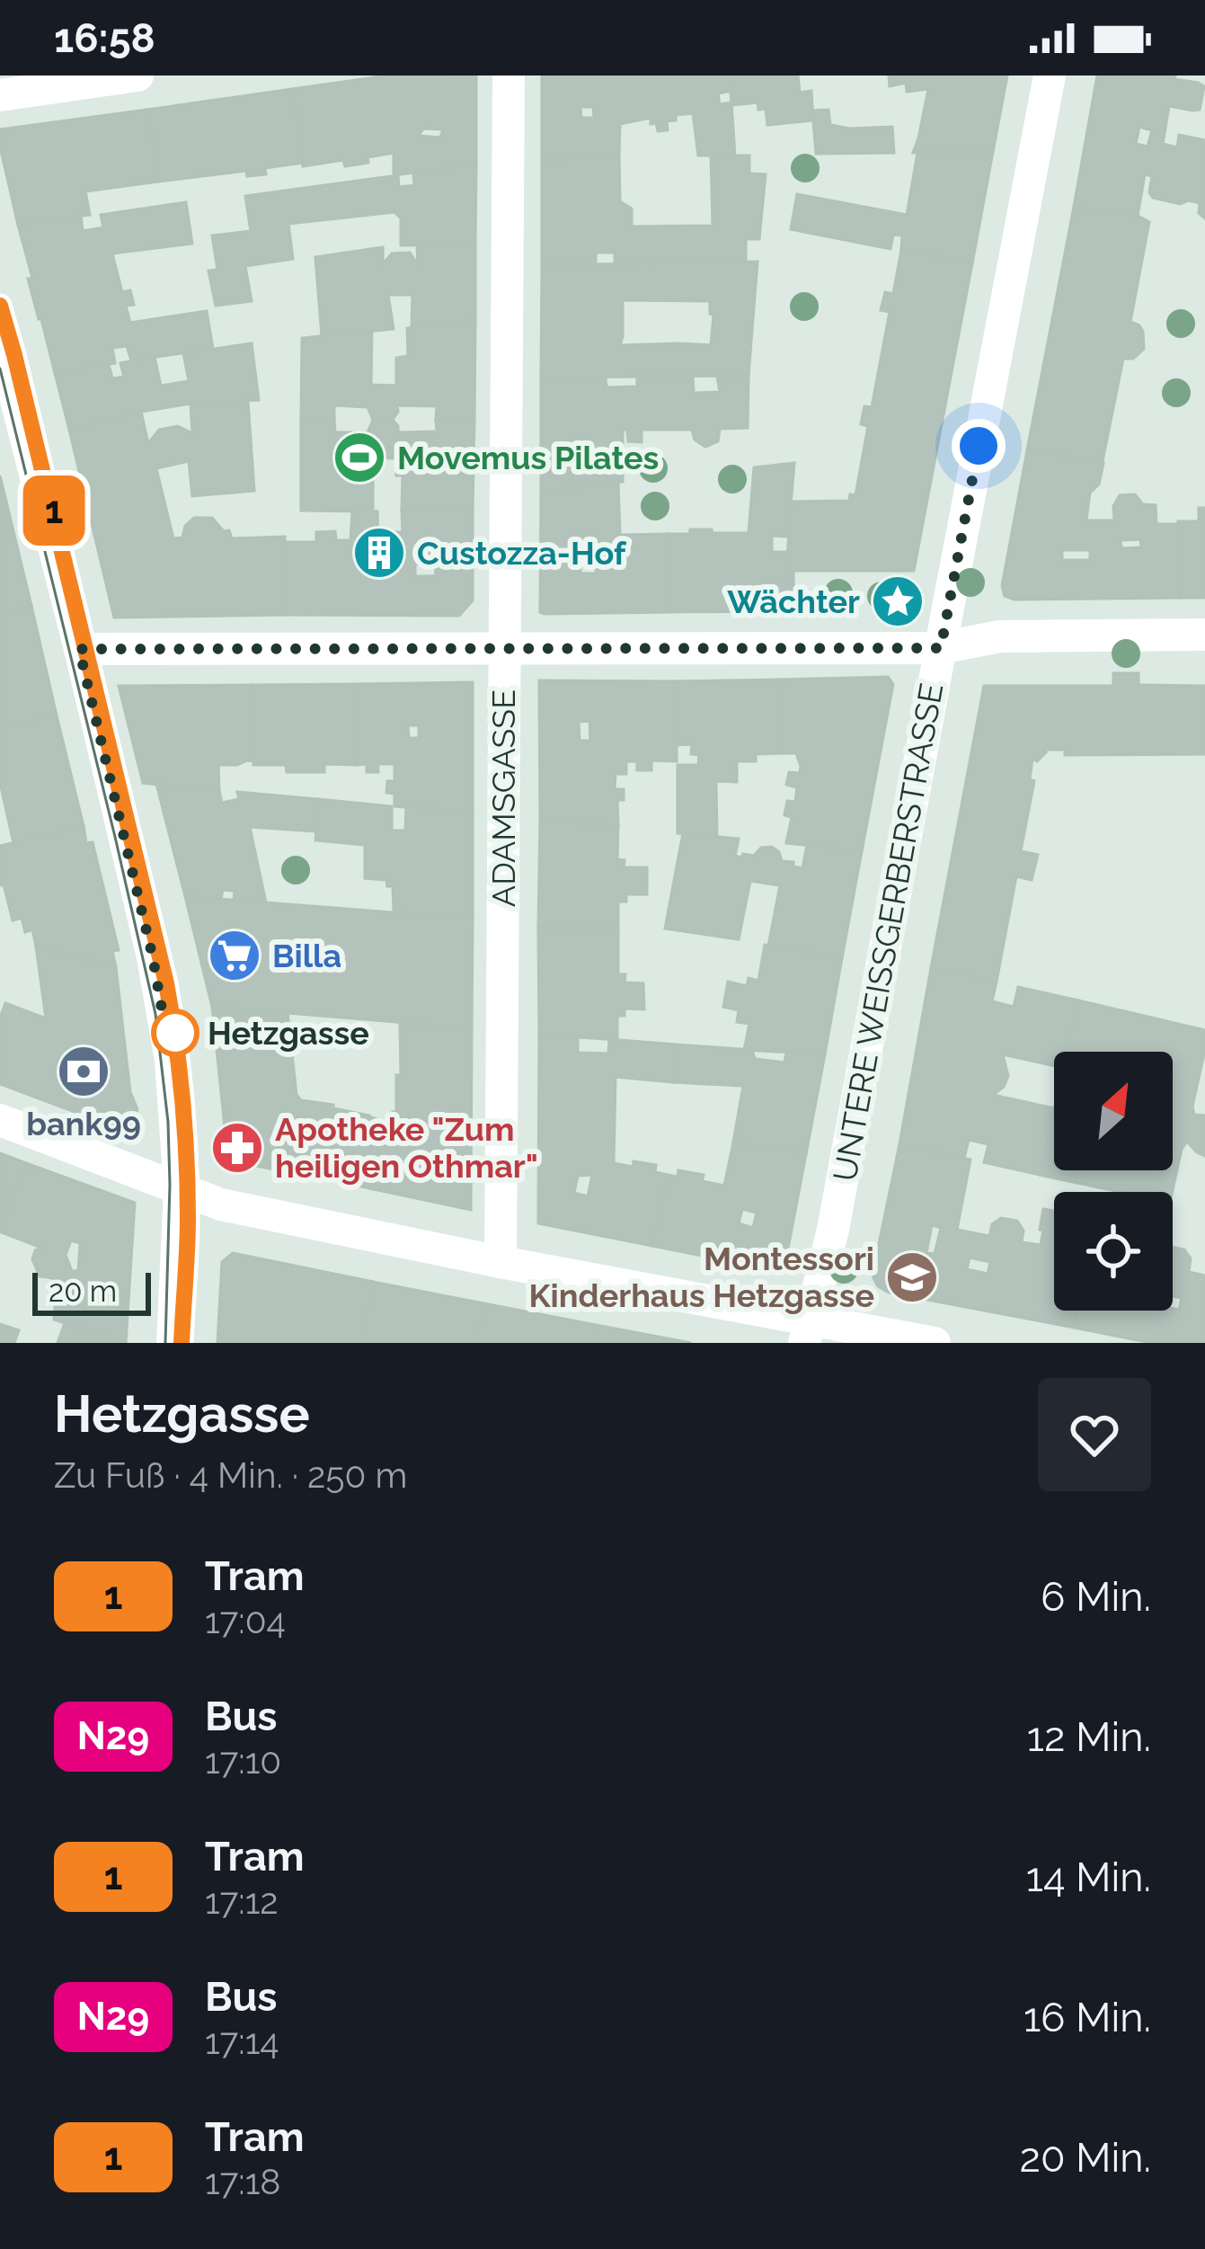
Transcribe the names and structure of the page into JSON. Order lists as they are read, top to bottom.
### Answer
{
  "streets": {
    "street": ["ADAMSGASSE", "UNTERE WEISSGERBERSTRASSE"]
  },
  "places": {
    "sports": ["Movemus Pilates"],
    "building": ["Custozza-Hof"],
    "place": ["Wächter"],
    "supermarket": ["Billa"],
    "other": ["Hetzgasse"],
    "bank": ["bank99"],
    "pharmacy": ["Apotheke \"Zum heiligen Othmar\""],
    "school or university": ["Montessori Kinderhaus Hetzgasse"]
  },
  "lines": ["tram line 1"],
  "scale_bar": "20 m",
  "north": "top right",
  "page": {
    "status": "16:58",
    "on_map": "1",
    "scale": "20 m",
    "heading": ["Hetzgasse", "Zu Fuß · 4 Min. · 250 m"],
    "list": [
      {
        "mark": "1",
        "name": "Tram",
        "note": "17:04",
        "value": "6 Min."
      },
      {
        "mark": "N29",
        "name": "Bus",
        "note": "17:10",
        "value": "12 Min."
      },
      {
        "mark": "1",
        "name": "Tram",
        "note": "17:12",
        "value": "14 Min."
      },
      {
        "mark": "N29",
        "name": "Bus",
        "note": "17:14",
        "value": "16 Min."
      },
      {
        "mark": "1",
        "name": "Tram",
        "note": "17:18",
        "value": "20 Min."
      }
    ]
  }
}
